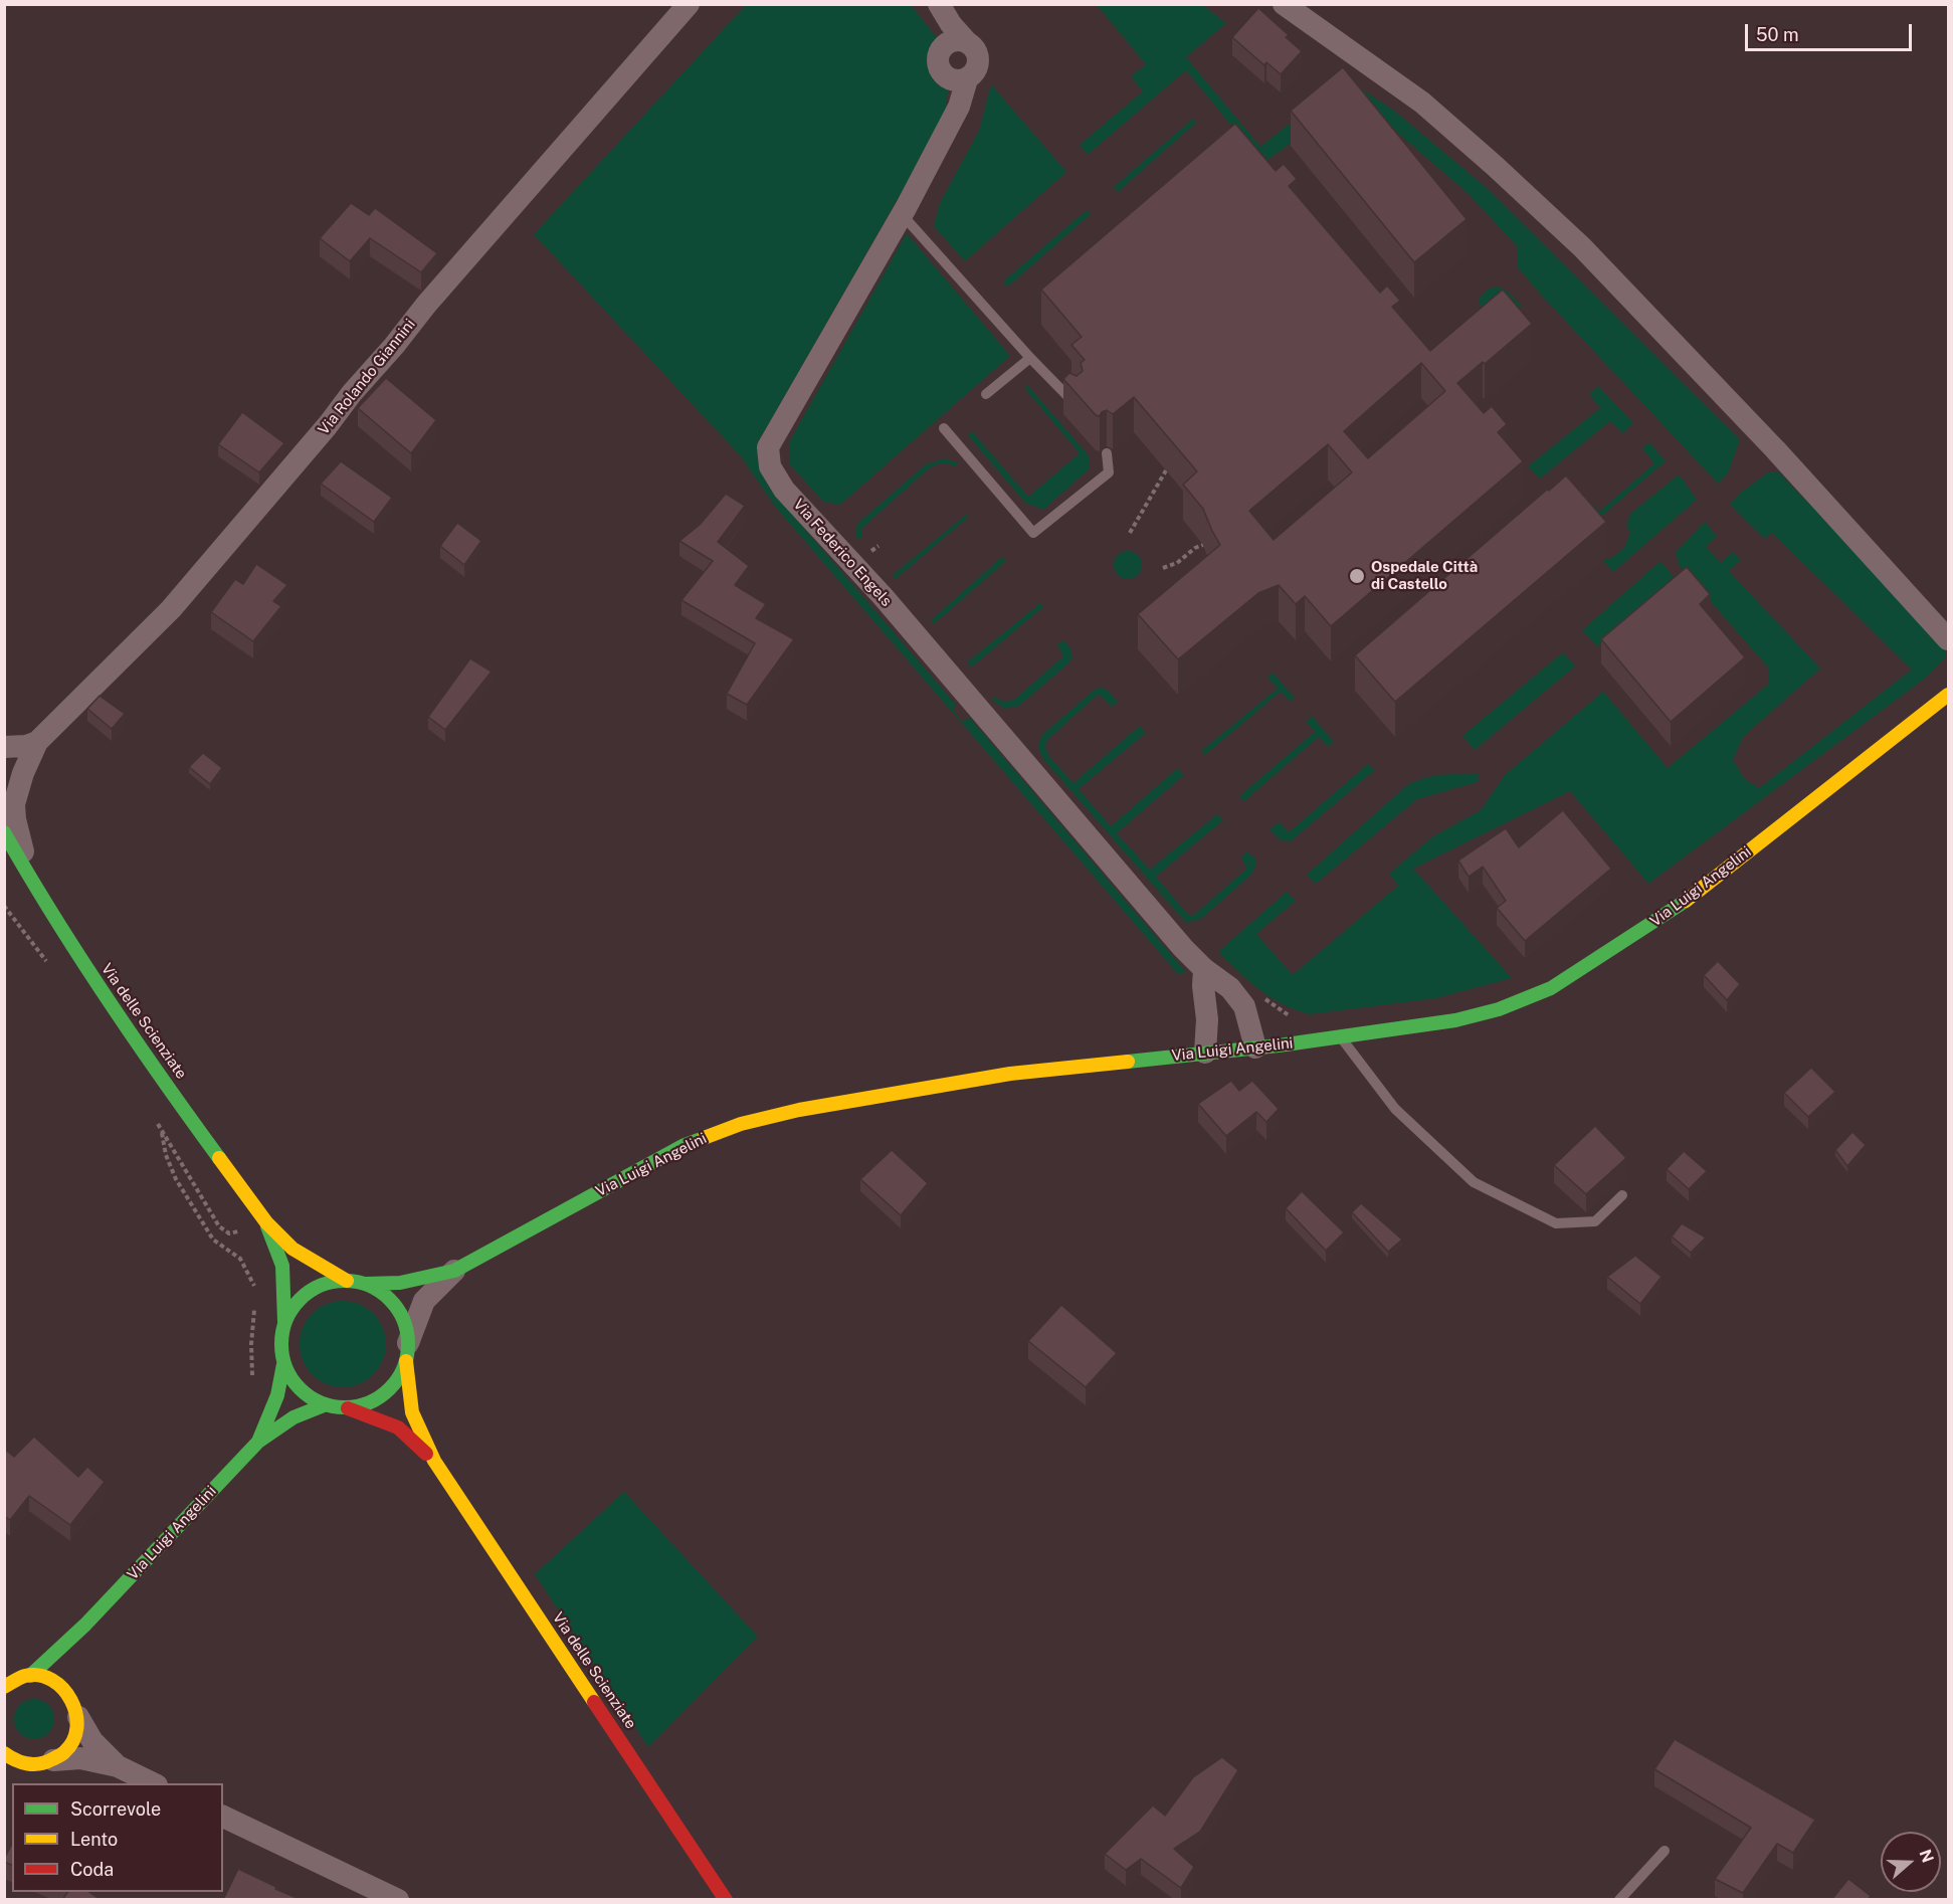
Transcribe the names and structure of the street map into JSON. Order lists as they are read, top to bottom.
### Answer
{
  "streets": {
    "main road": ["Via Luigi Angelini", "Via delle Scienziate"],
    "street": ["Via Rolando Giannini", "Via Federico Engels"]
  },
  "crossings": [
    ["Via Rolando Giannini", "Via delle Scienziate"],
    ["Via Federico Engels", "Via Luigi Angelini"],
    ["Via Luigi Angelini", "Via delle Scienziate"]
  ],
  "places": ["Ospedale Città di Castello"],
  "legend": ["Scorrevole", "Lento", "Coda"],
  "scale_bar": "50 m",
  "north": "right"
}
